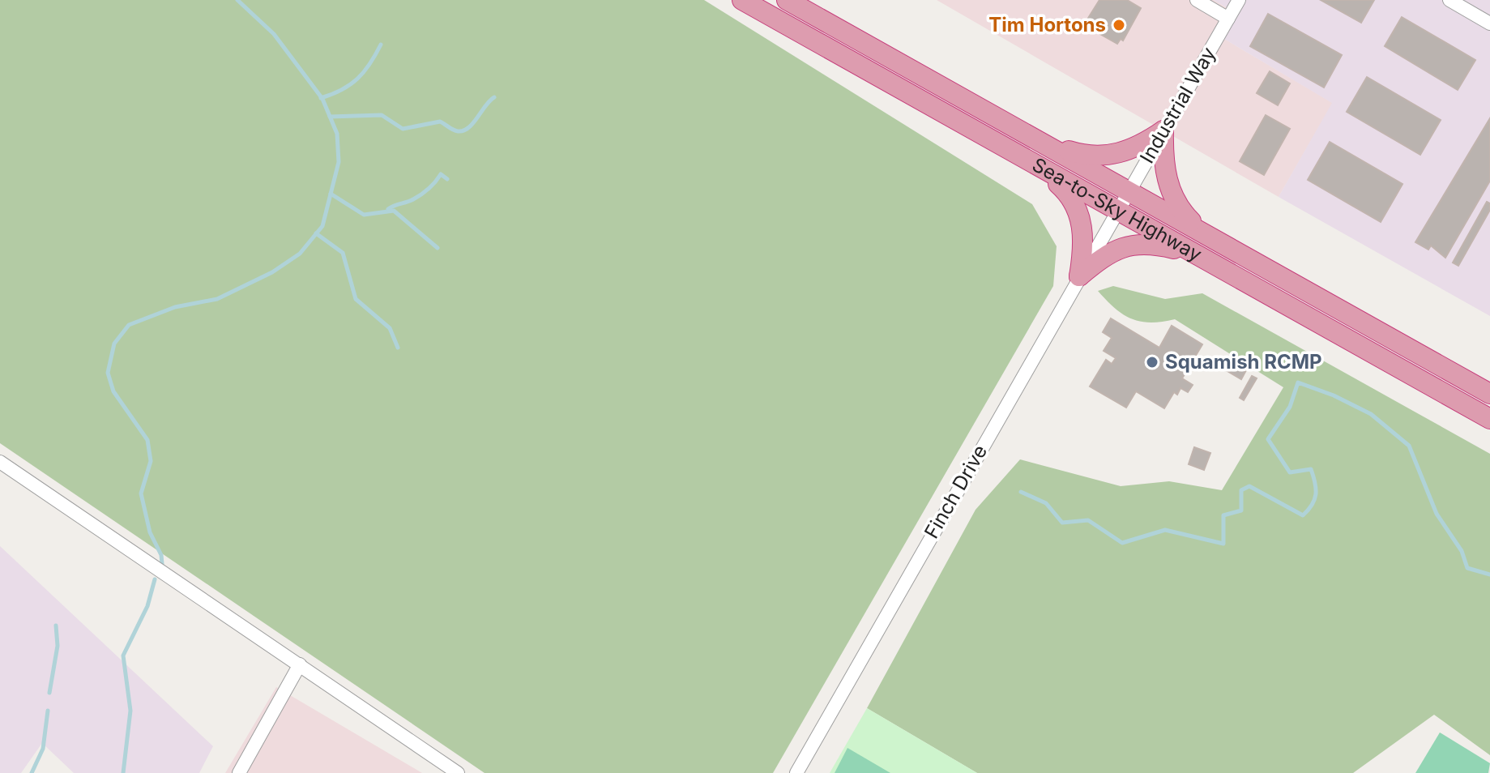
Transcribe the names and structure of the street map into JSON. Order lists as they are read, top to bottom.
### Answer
{
  "streets": {
    "highway": ["Sea-to-Sky Highway"],
    "street": ["Industrial Way", "Finch Drive"]
  },
  "crossings": [
    ["Industrial Way", "Sea-to-Sky Highway"],
    ["Industrial Way", "Finch Drive"],
    ["Sea-to-Sky Highway", "Finch Drive"]
  ],
  "places": ["Tim Hortons", "Squamish RCMP"]
}
